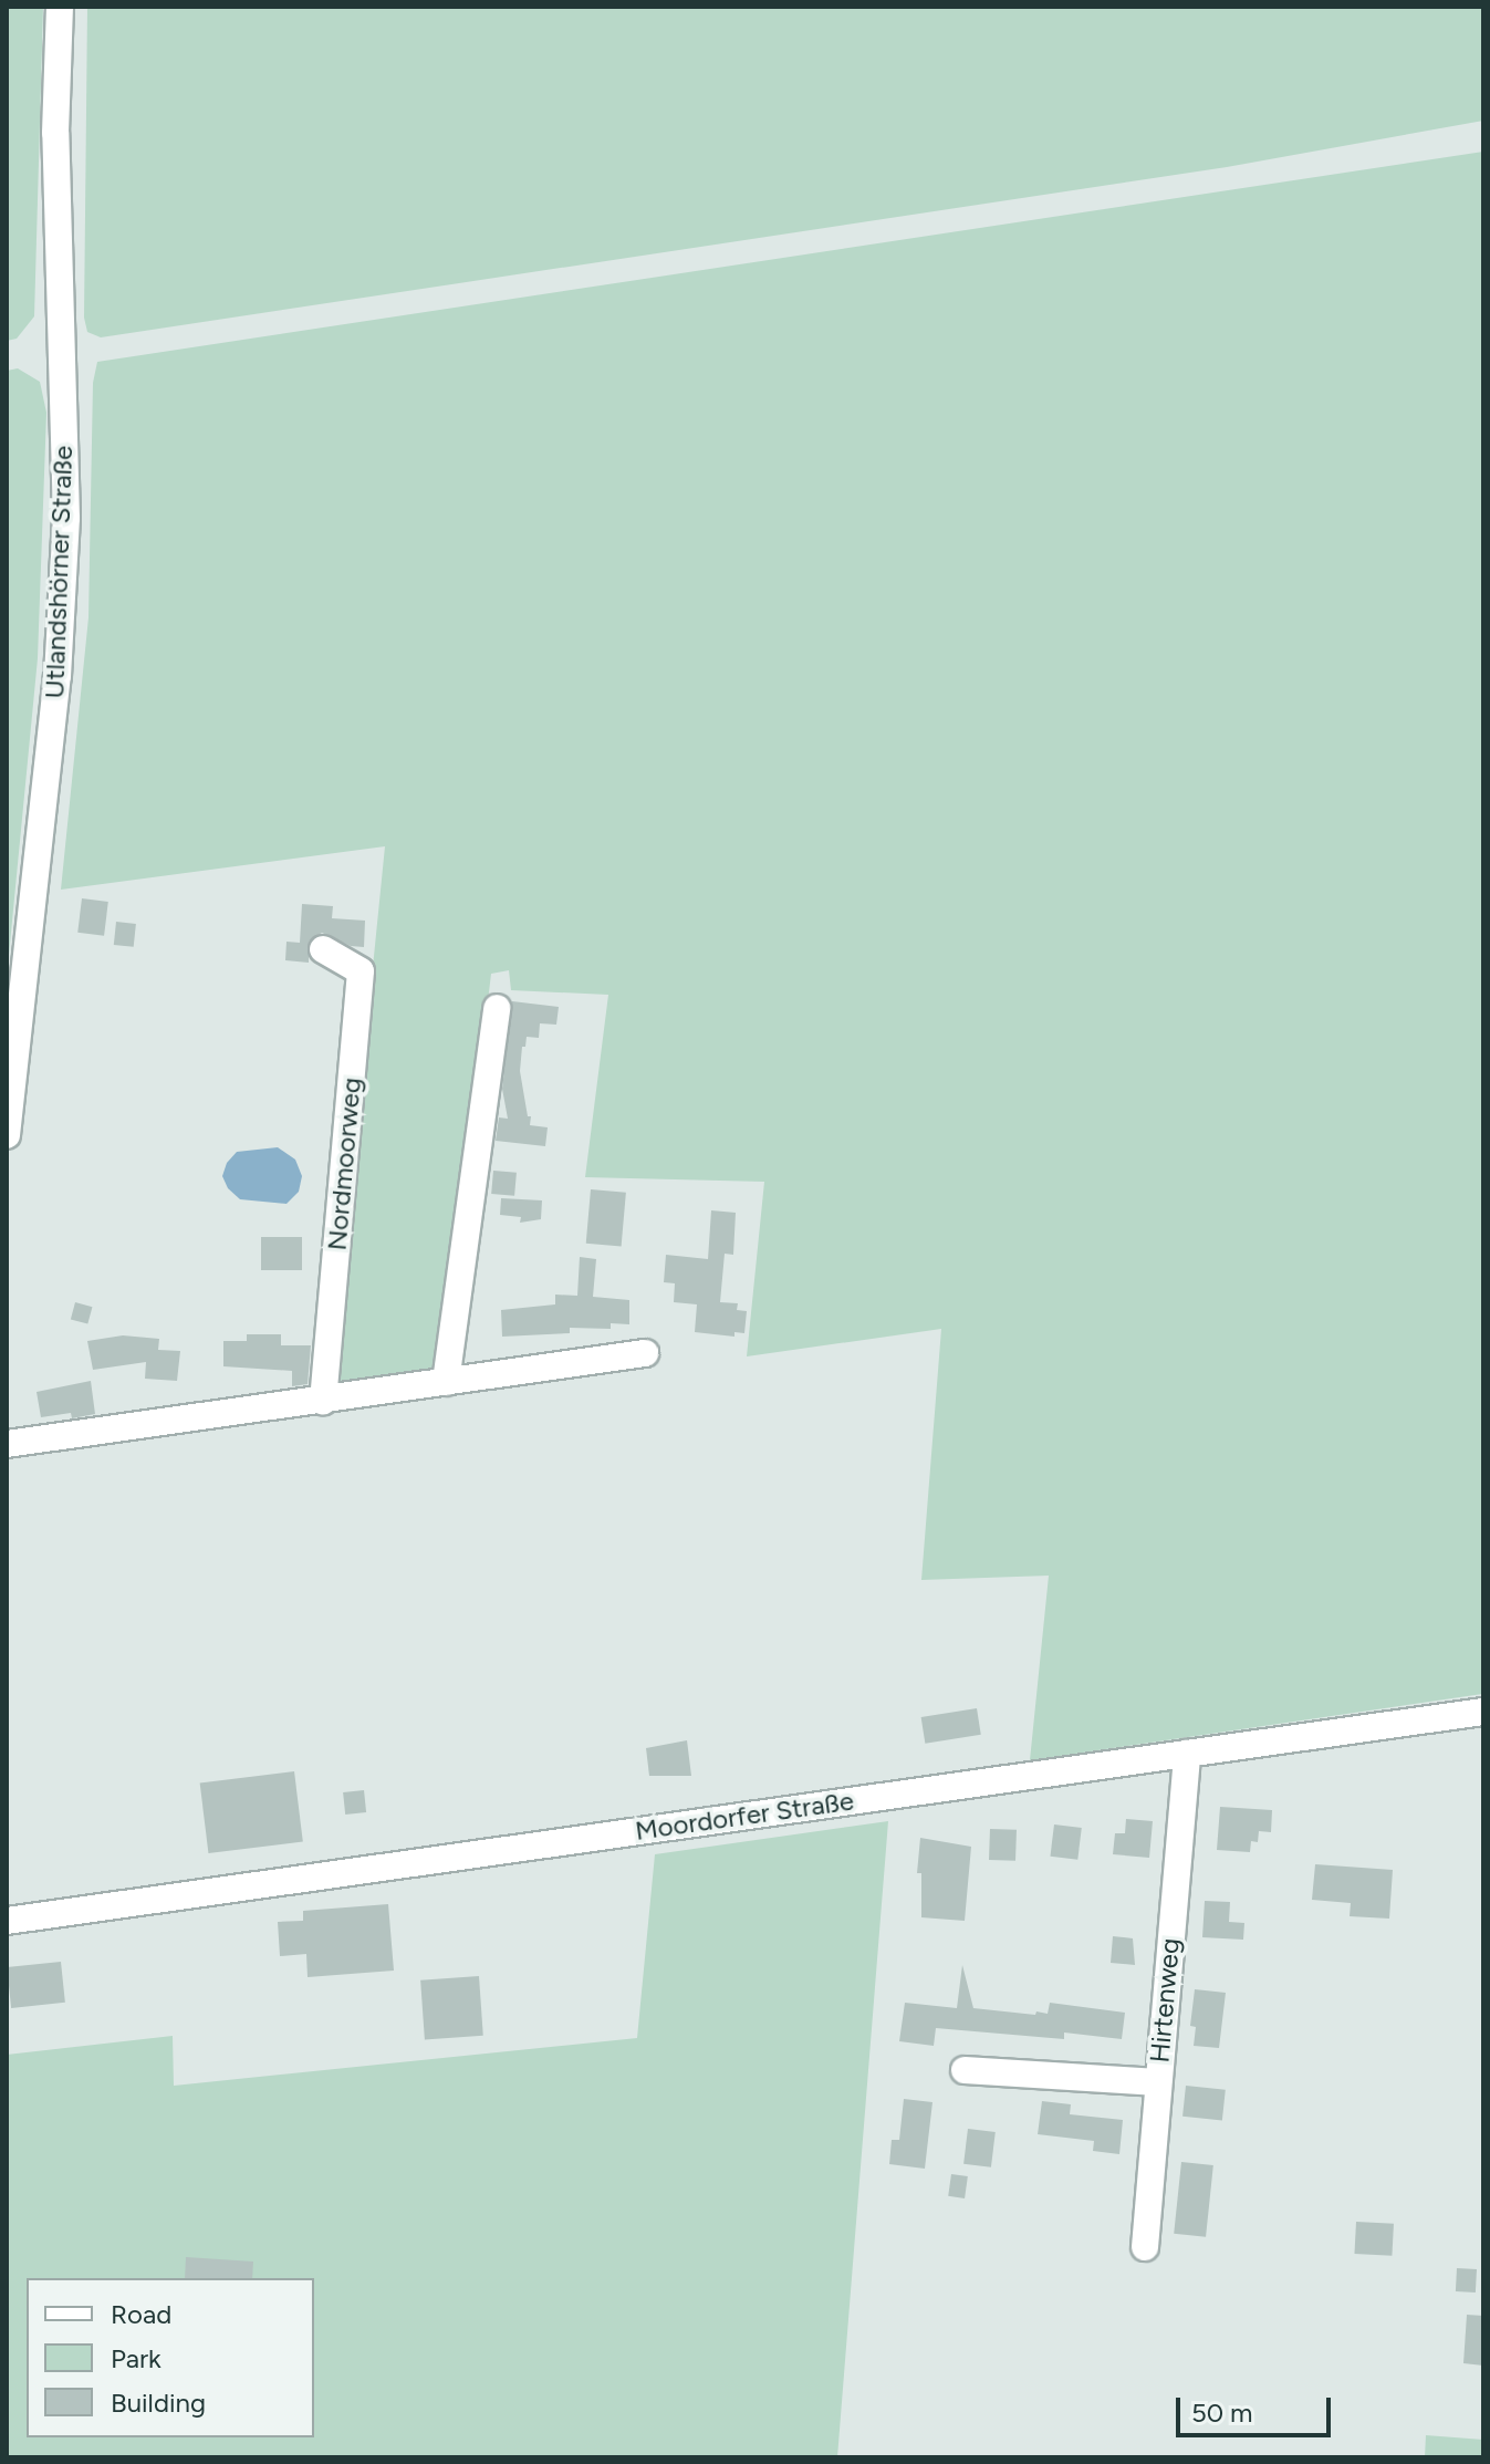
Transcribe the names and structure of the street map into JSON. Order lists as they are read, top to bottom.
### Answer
{
  "streets": {
    "street": [
      "Utlandshörner Straße",
      "Nordmoorweg",
      "Moordorfer Straße",
      "Hirtenweg"
    ]
  },
  "crossings": [
    ["Moordorfer Straße", "Hirtenweg"]
  ],
  "legend": ["Road", "Park", "Building"],
  "scale_bar": "50 m"
}
